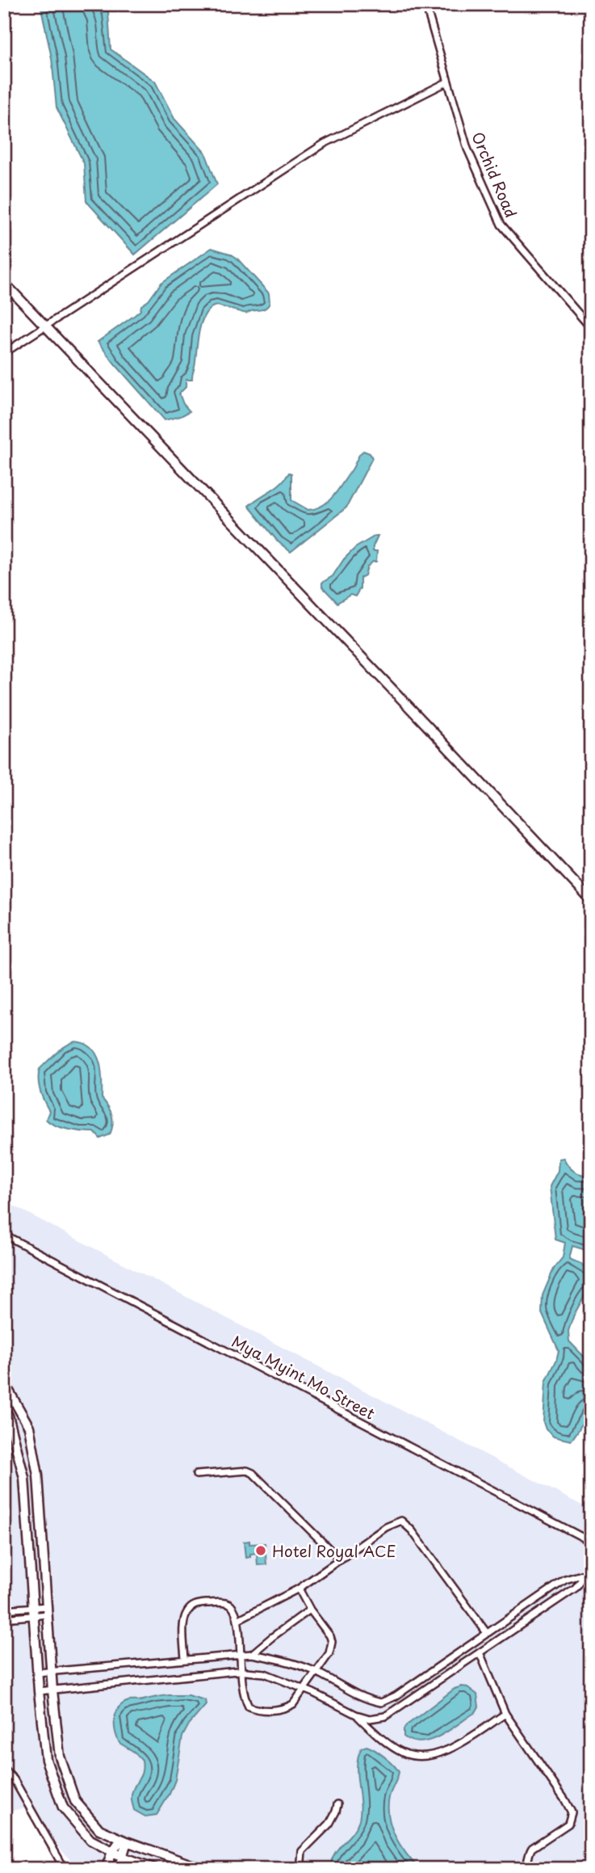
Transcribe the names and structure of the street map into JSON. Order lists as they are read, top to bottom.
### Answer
{
  "streets": {
    "street": ["Orchid Road", "Mya Myint Mo Street"]
  },
  "places": ["Hotel Royal ACE"]
}
